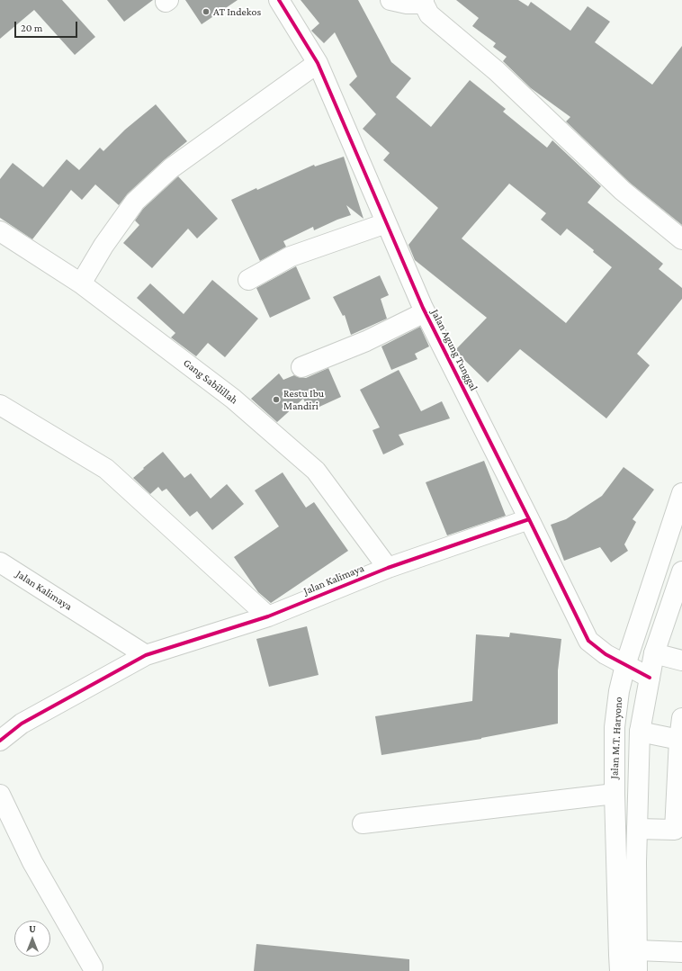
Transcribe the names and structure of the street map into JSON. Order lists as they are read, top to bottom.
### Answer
{
  "streets": {
    "street": [
      "Jalan Agung Tunggal",
      "Gang Sabilillah",
      "Jalan Kalimaya",
      "Jalan M.T. Haryono"
    ]
  },
  "crossings": [
    ["Jalan Agung Tunggal", "Jalan Kalimaya"],
    ["Jalan Agung Tunggal", "Jalan M.T. Haryono"],
    ["Gang Sabilillah", "Jalan Kalimaya"]
  ],
  "places": ["AT Indekos", "Restu Ibu Mandiri"],
  "scale_bar": "20 m",
  "north": "top"
}
